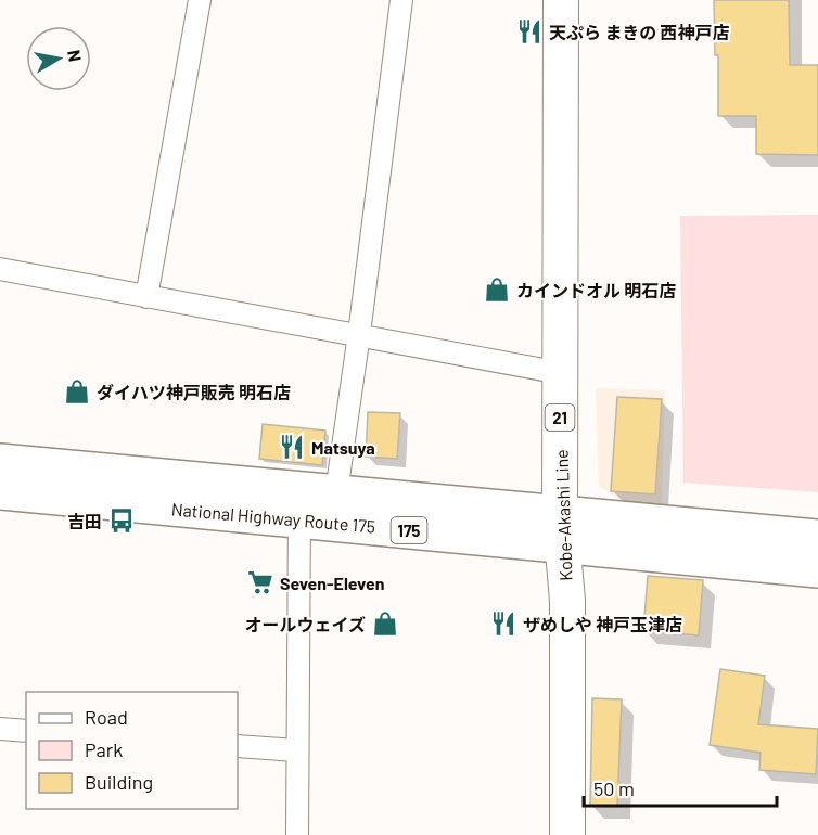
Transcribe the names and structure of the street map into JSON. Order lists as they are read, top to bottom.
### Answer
{
  "streets": {
    "highway": ["National Highway Route 175", "175"],
    "main road": ["21", "Kobe-Akashi Line"]
  },
  "crossings": [
    ["Kobe-Akashi Line", "National Highway Route 175"]
  ],
  "places": {
    "restaurant": ["天ぷら まきの 西神戸店", "Matsuya", "ザめしや 神戸玉津店"],
    "shop": ["カインドオル 明石店", "ダイハツ神戸販売 明石店", "オールウェイズ"],
    "bus stop": ["吉田"],
    "supermarket": ["Seven-Eleven"]
  },
  "legend": ["Road", "Park", "Building"],
  "scale_bar": "50 m",
  "north": "right"
}
